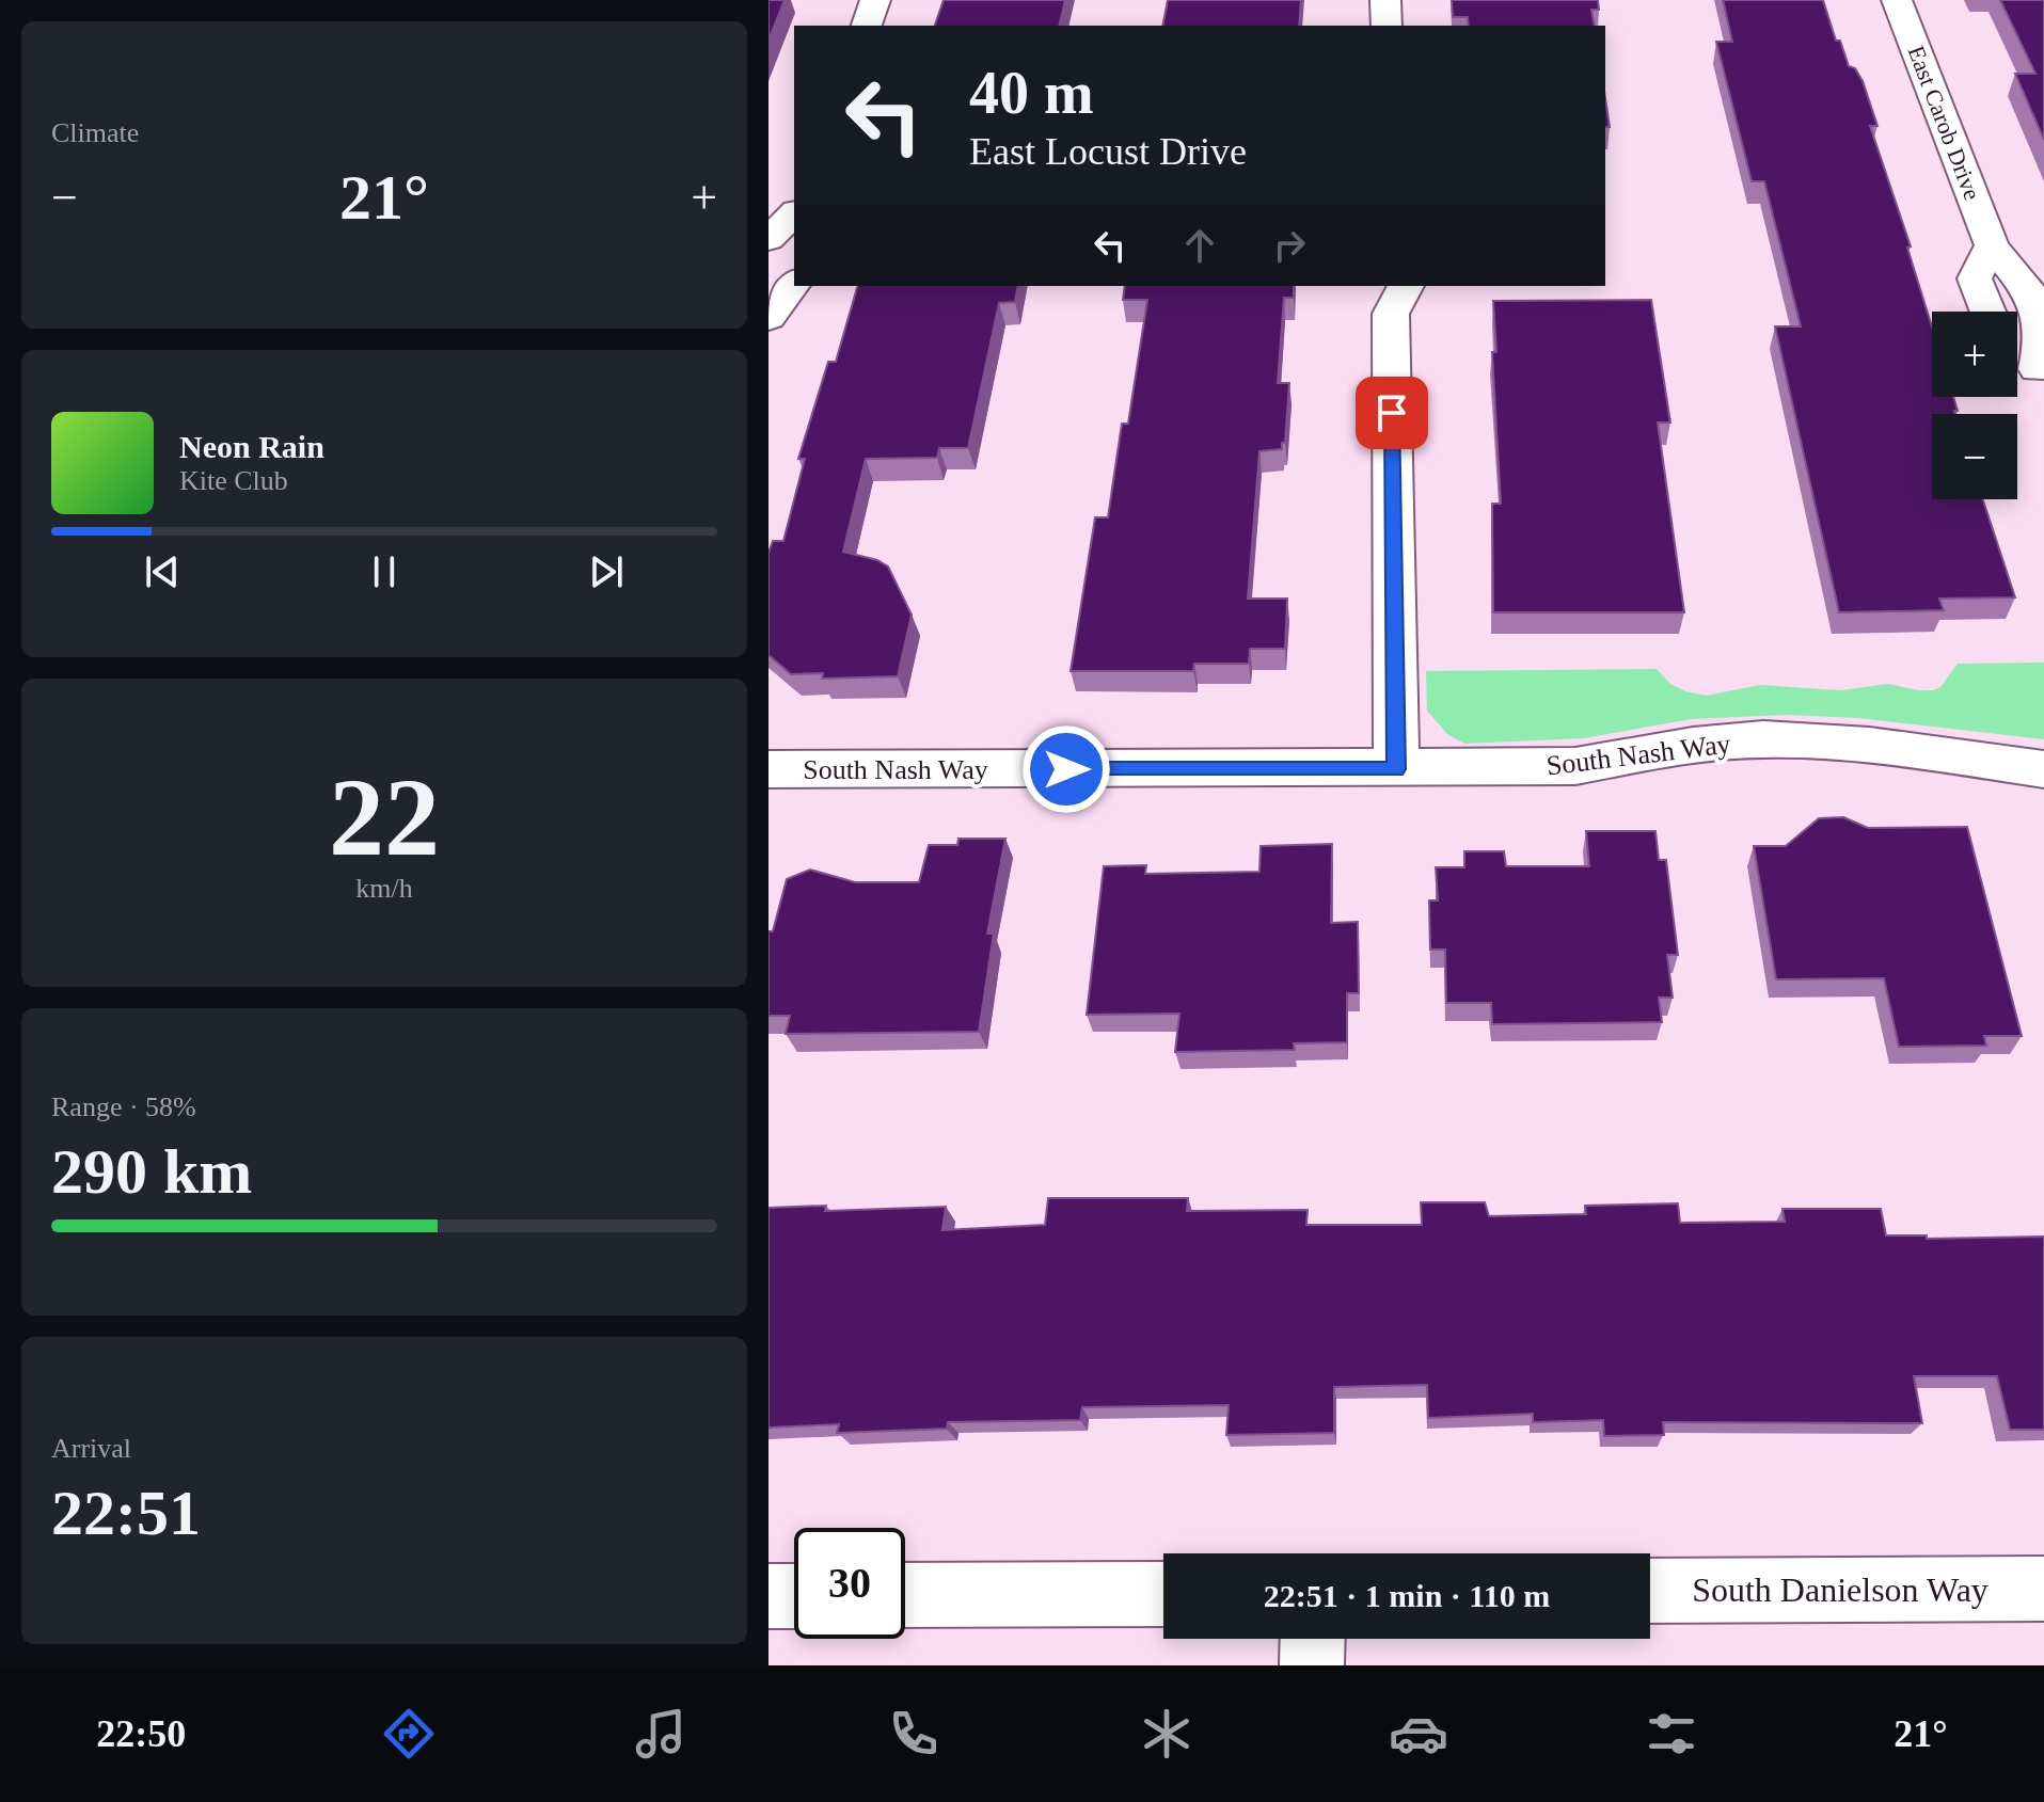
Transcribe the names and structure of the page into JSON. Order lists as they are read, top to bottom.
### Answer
{
  "streets": {
    "street": ["East Carob Drive", "South Nash Way", "South Danielson Way"]
  },
  "page": {
    "tile": [
      "Climate",
      ["22", "km/h"],
      ["Range · 58%", "290 km"],
      ["Arrival", "22:51"]
    ],
    "turn": ["40 m", "East Locust Drive"],
    "heat": ["−", "21°", "+"],
    "map_buttons": ["+", "−"],
    "song": ["Neon Rain", "Kite Club"],
    "limit": "30",
    "trip": "22:51 · 1 min · 110 m",
    "tabs": ["22:50", "21°"]
  }
}
